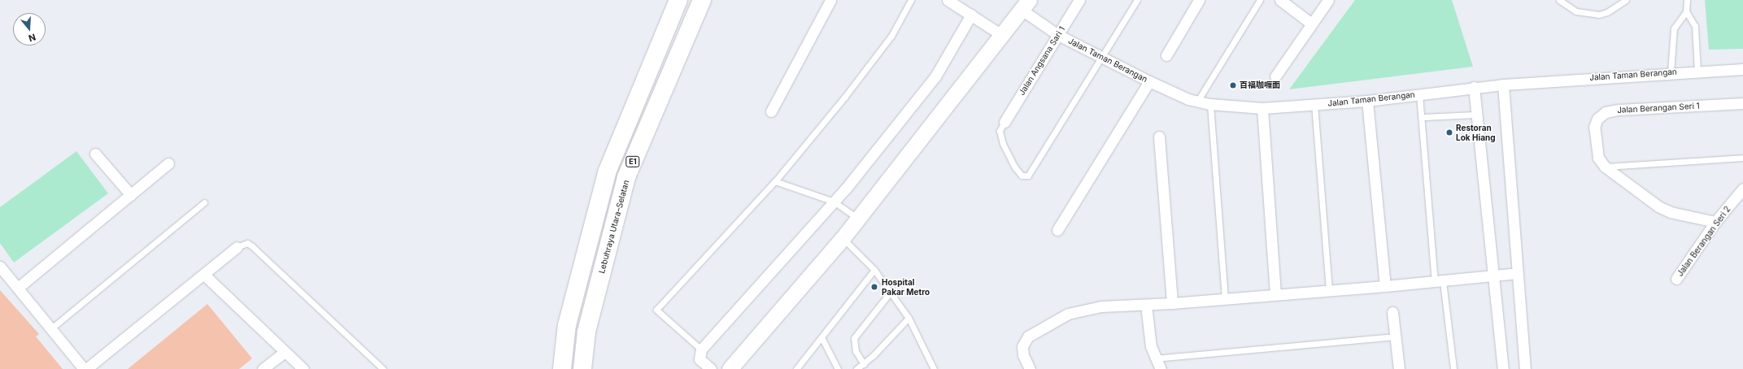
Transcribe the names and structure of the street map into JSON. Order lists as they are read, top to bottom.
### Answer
{
  "streets": {
    "highway": ["E1", "Lebuhraya Utara–Selatan"],
    "street": [
      "Jalan Taman Berangan",
      "Jalan Angsana Sari 1",
      "Jalan Berangan Seri 1",
      "Jalan Berangan Seri 2"
    ]
  },
  "crossings": [
    ["Jalan Taman Berangan", "Jalan Angsana Sari 1"],
    ["Jalan Berangan Seri 1", "Jalan Berangan Seri 2"]
  ],
  "places": ["百福咖喱面", "Restoran Lok Hiang", "Hospital Pakar Metro"],
  "north": "bottom"
}
